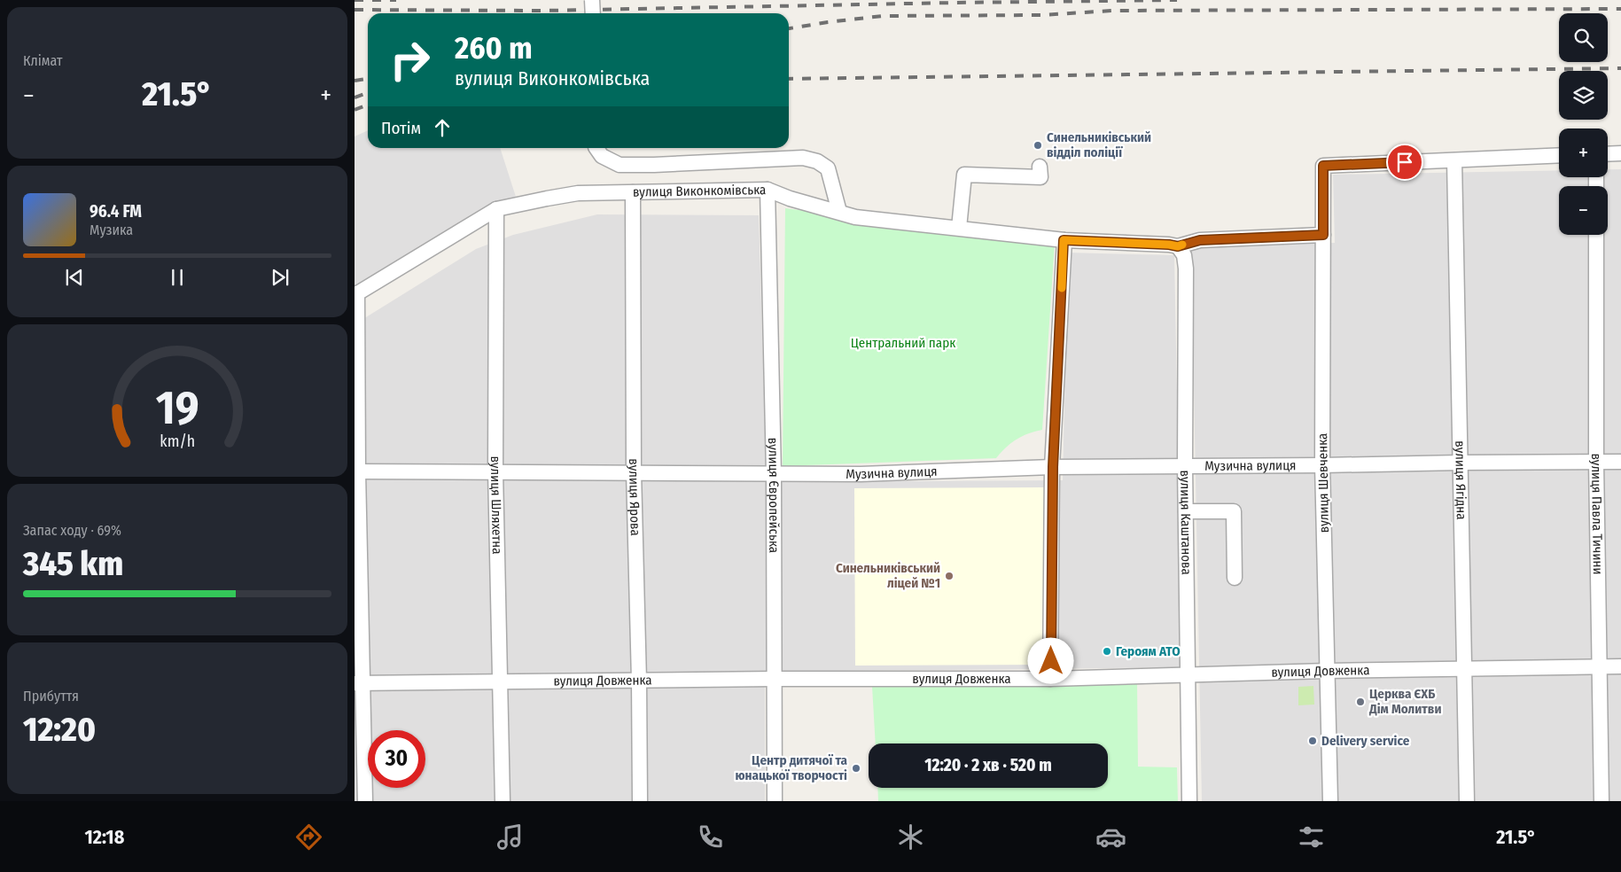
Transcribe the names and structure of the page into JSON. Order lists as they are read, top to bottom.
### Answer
{
  "streets": {
    "street": [
      "вулиця Виконкомівська",
      "Музична вулиця",
      "вулиця Ягідна",
      "вулиця Шевченка",
      "вулиця Європейська",
      "вулиця Ярова",
      "вулиця Шляхетна",
      "вулиця Павла Тичини",
      "вулиця Каштанова",
      "вулиця Довженка"
    ]
  },
  "crossings": [
    ["вулиця Виконкомівська", "вулиця Шевченка"],
    ["вулиця Виконкомівська", "вулиця Європейська"],
    ["вулиця Виконкомівська", "вулиця Ярова"],
    ["вулиця Виконкомівська", "вулиця Шляхетна"],
    ["вулиця Виконкомівська", "вулиця Каштанова"],
    ["Музична вулиця", "вулиця Ягідна"],
    ["Музична вулиця", "вулиця Шевченка"],
    ["Музична вулиця", "вулиця Європейська"],
    ["Музична вулиця", "вулиця Ярова"],
    ["Музична вулиця", "вулиця Шляхетна"],
    ["Музична вулиця", "вулиця Павла Тичини"],
    ["Музична вулиця", "вулиця Каштанова"],
    ["вулиця Ягідна", "вулиця Шевченка"],
    ["вулиця Ягідна", "вулиця Довженка"],
    ["вулиця Шевченка", "вулиця Довженка"],
    ["вулиця Європейська", "вулиця Довженка"],
    ["вулиця Ярова", "вулиця Довженка"],
    ["вулиця Шляхетна", "вулиця Довженка"],
    ["вулиця Павла Тичини", "вулиця Довженка"],
    ["вулиця Каштанова", "вулиця Довженка"]
  ],
  "parks": ["Центральний парк"],
  "places": [
    "Синельниківський відділ поліції",
    "Синельниківський ліцей №1",
    "Героям АТО",
    "Церква ЄХБ Дім Молитви",
    "Delivery service",
    "Центр дитячої та юнацької творчості"
  ],
  "page": {
    "tile": [
      "Клімат",
      ["Запас ходу · 69%", "345 km"],
      ["Прибуття", "12:20"]
    ],
    "map_buttons": ["+", "−"],
    "turn": ["260 m", "вулиця Виконкомівська"],
    "heat": ["−", "21.5°", "+"],
    "then": "Потім",
    "song": ["96.4 FM", "Музика"],
    "limit": "30",
    "trip": "12:20 · 2 хв · 520 m",
    "tabs": ["12:18", "21.5°"],
    "gauge": ["19", "km/h"]
  }
}
